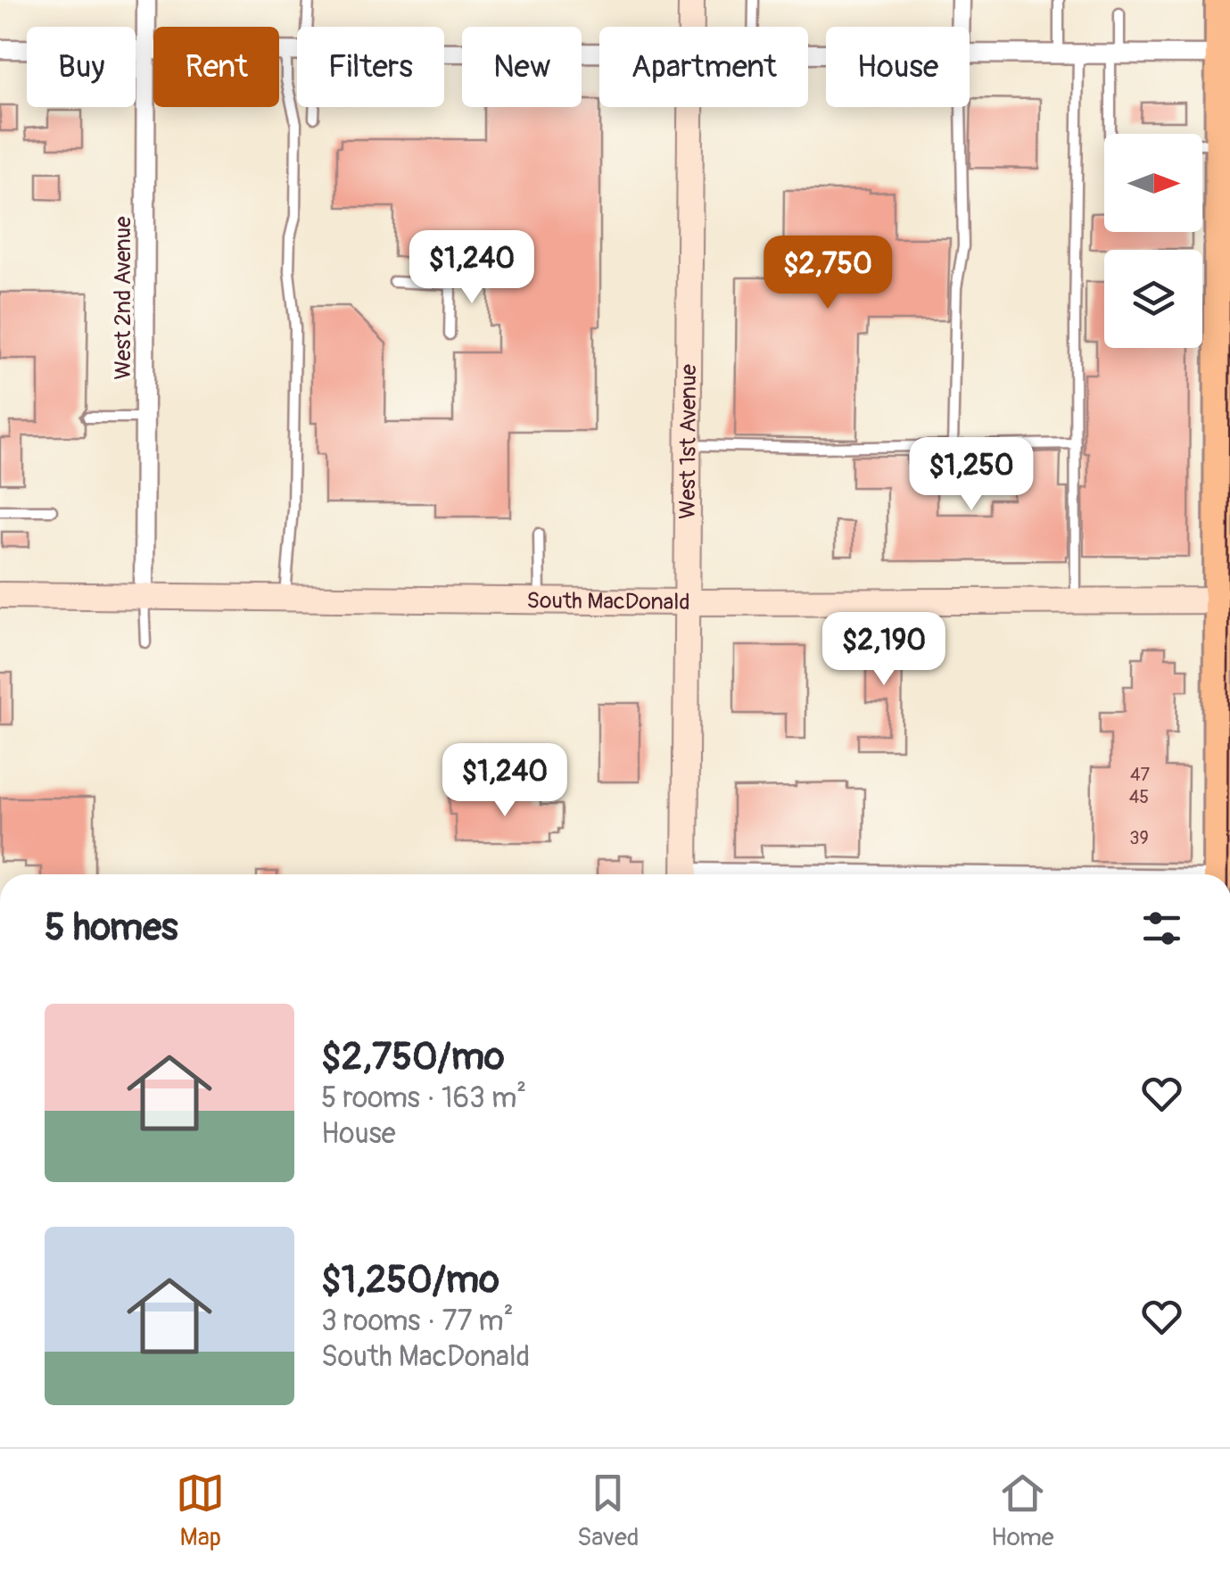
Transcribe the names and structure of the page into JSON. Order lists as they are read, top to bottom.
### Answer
{
  "streets": {
    "street": ["West 2nd Avenue", "West 1st Avenue", "South MacDonald"]
  },
  "crossings": [
    ["West 2nd Avenue", "South MacDonald"],
    ["West 1st Avenue", "South MacDonald"]
  ],
  "house_numbers": ["47", "45", "39"],
  "north": "right",
  "page": {
    "chip": [
      "Buy",
      "Rent",
      "Filters",
      "New",
      "Apartment",
      "House"
    ],
    "price": [
      "$1,240",
      "$2,750",
      "$1,250",
      "$2,190",
      "$1,240"
    ],
    "heading": "5 homes",
    "list": [
      {
        "name": "$2,750/mo",
        "note": "5 rooms · 163 m² · House"
      },
      {
        "name": "$1,250/mo",
        "note": "3 rooms · 77 m² · South MacDonald"
      }
    ],
    "tabs": ["Map", "Saved", "Home"]
  }
}
